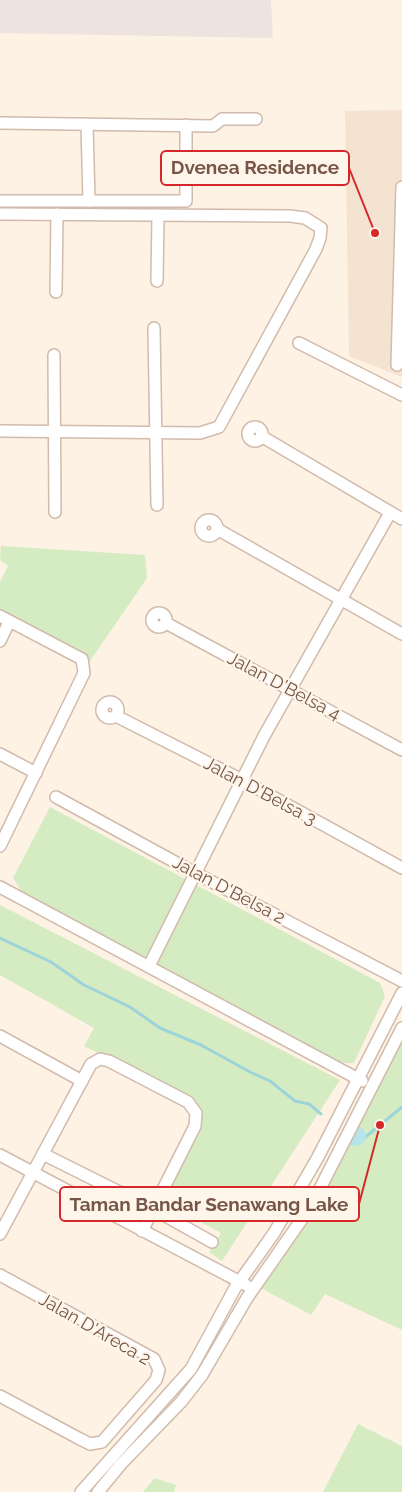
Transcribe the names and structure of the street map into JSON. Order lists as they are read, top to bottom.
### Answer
{
  "streets": {
    "street": [
      "Jalan D'Belsa 4",
      "Jalan D'Belsa 3",
      "Jalan D'Belsa 2",
      "Jalan D'Areca 2"
    ]
  },
  "places": ["Dvenea Residence", "Taman Bandar Senawang Lake"]
}
